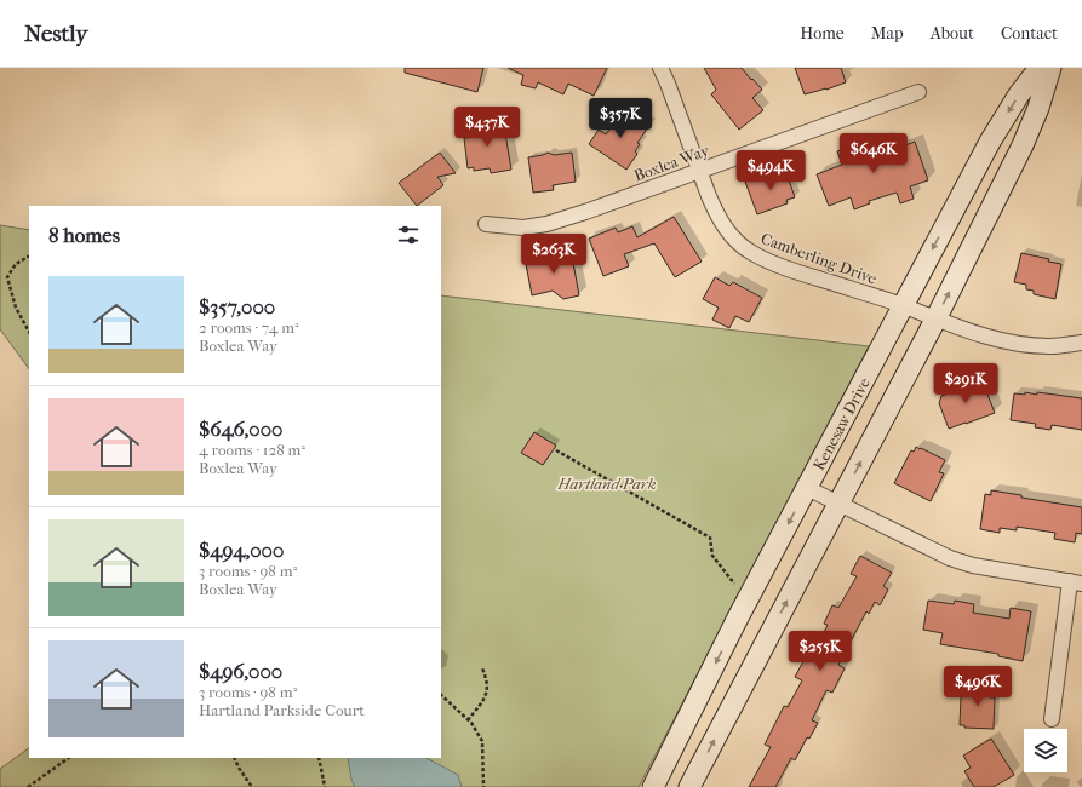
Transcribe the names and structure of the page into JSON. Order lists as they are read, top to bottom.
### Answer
{
  "streets": {
    "street": ["Boxlea Way", "Camberling Drive", "Kenesaw Drive"]
  },
  "crossings": [
    ["Boxlea Way", "Camberling Drive"],
    ["Camberling Drive", "Kenesaw Drive"]
  ],
  "parks": ["Hartland Park"],
  "page": {
    "header": "Nestly",
    "nav": [
      "Home",
      "Map",
      "About",
      "Contact"
    ],
    "price": [
      "$357K",
      "$437K",
      "$646K",
      "$494K",
      "$263K",
      "$291K",
      "$255K",
      "$496K"
    ],
    "heading": "8 homes",
    "list": [
      {
        "name": "$357,000",
        "note": "2 rooms · 74 m² · Boxlea Way"
      },
      {
        "name": "$646,000",
        "note": "4 rooms · 128 m² · Boxlea Way"
      },
      {
        "name": "$494,000",
        "note": "3 rooms · 98 m² · Boxlea Way"
      },
      {
        "name": "$496,000",
        "note": "3 rooms · 98 m² · Hartland Parkside Court"
      }
    ]
  }
}
